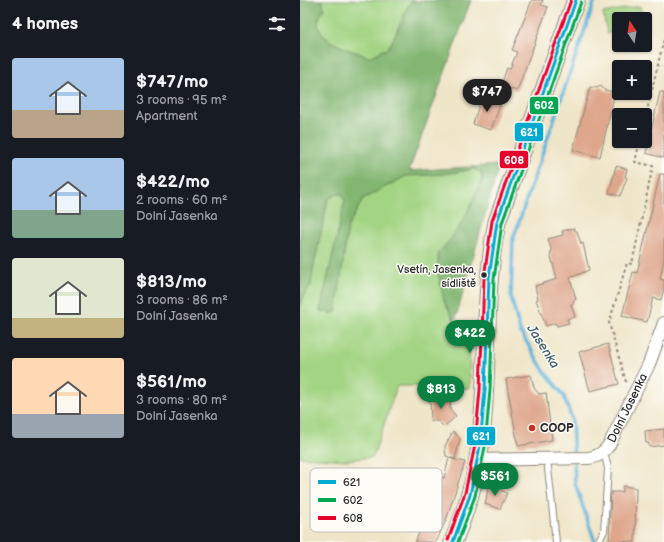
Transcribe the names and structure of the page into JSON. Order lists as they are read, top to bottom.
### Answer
{
  "streets": {
    "street": ["Dolní Jasenka"]
  },
  "water": ["Jasenka"],
  "places": ["Vsetín, Jasenka, sídliště", "COOP"],
  "lines": ["transit line 621", "transit line 608", "transit line 602"],
  "legend": ["621", "602", "608"],
  "north": "top",
  "page": {
    "heading": "4 homes",
    "map_buttons": ["+", "−"],
    "list": [
      {
        "name": "$747/mo",
        "note": "3 rooms · 95 m² · Apartment"
      },
      {
        "name": "$422/mo",
        "note": "2 rooms · 60 m² · Dolní Jasenka"
      },
      {
        "name": "$813/mo",
        "note": "3 rooms · 86 m² · Dolní Jasenka"
      },
      {
        "name": "$561/mo",
        "note": "3 rooms · 80 m² · Dolní Jasenka"
      }
    ],
    "price": [
      "$747",
      "$422",
      "$813",
      "$561"
    ]
  }
}
